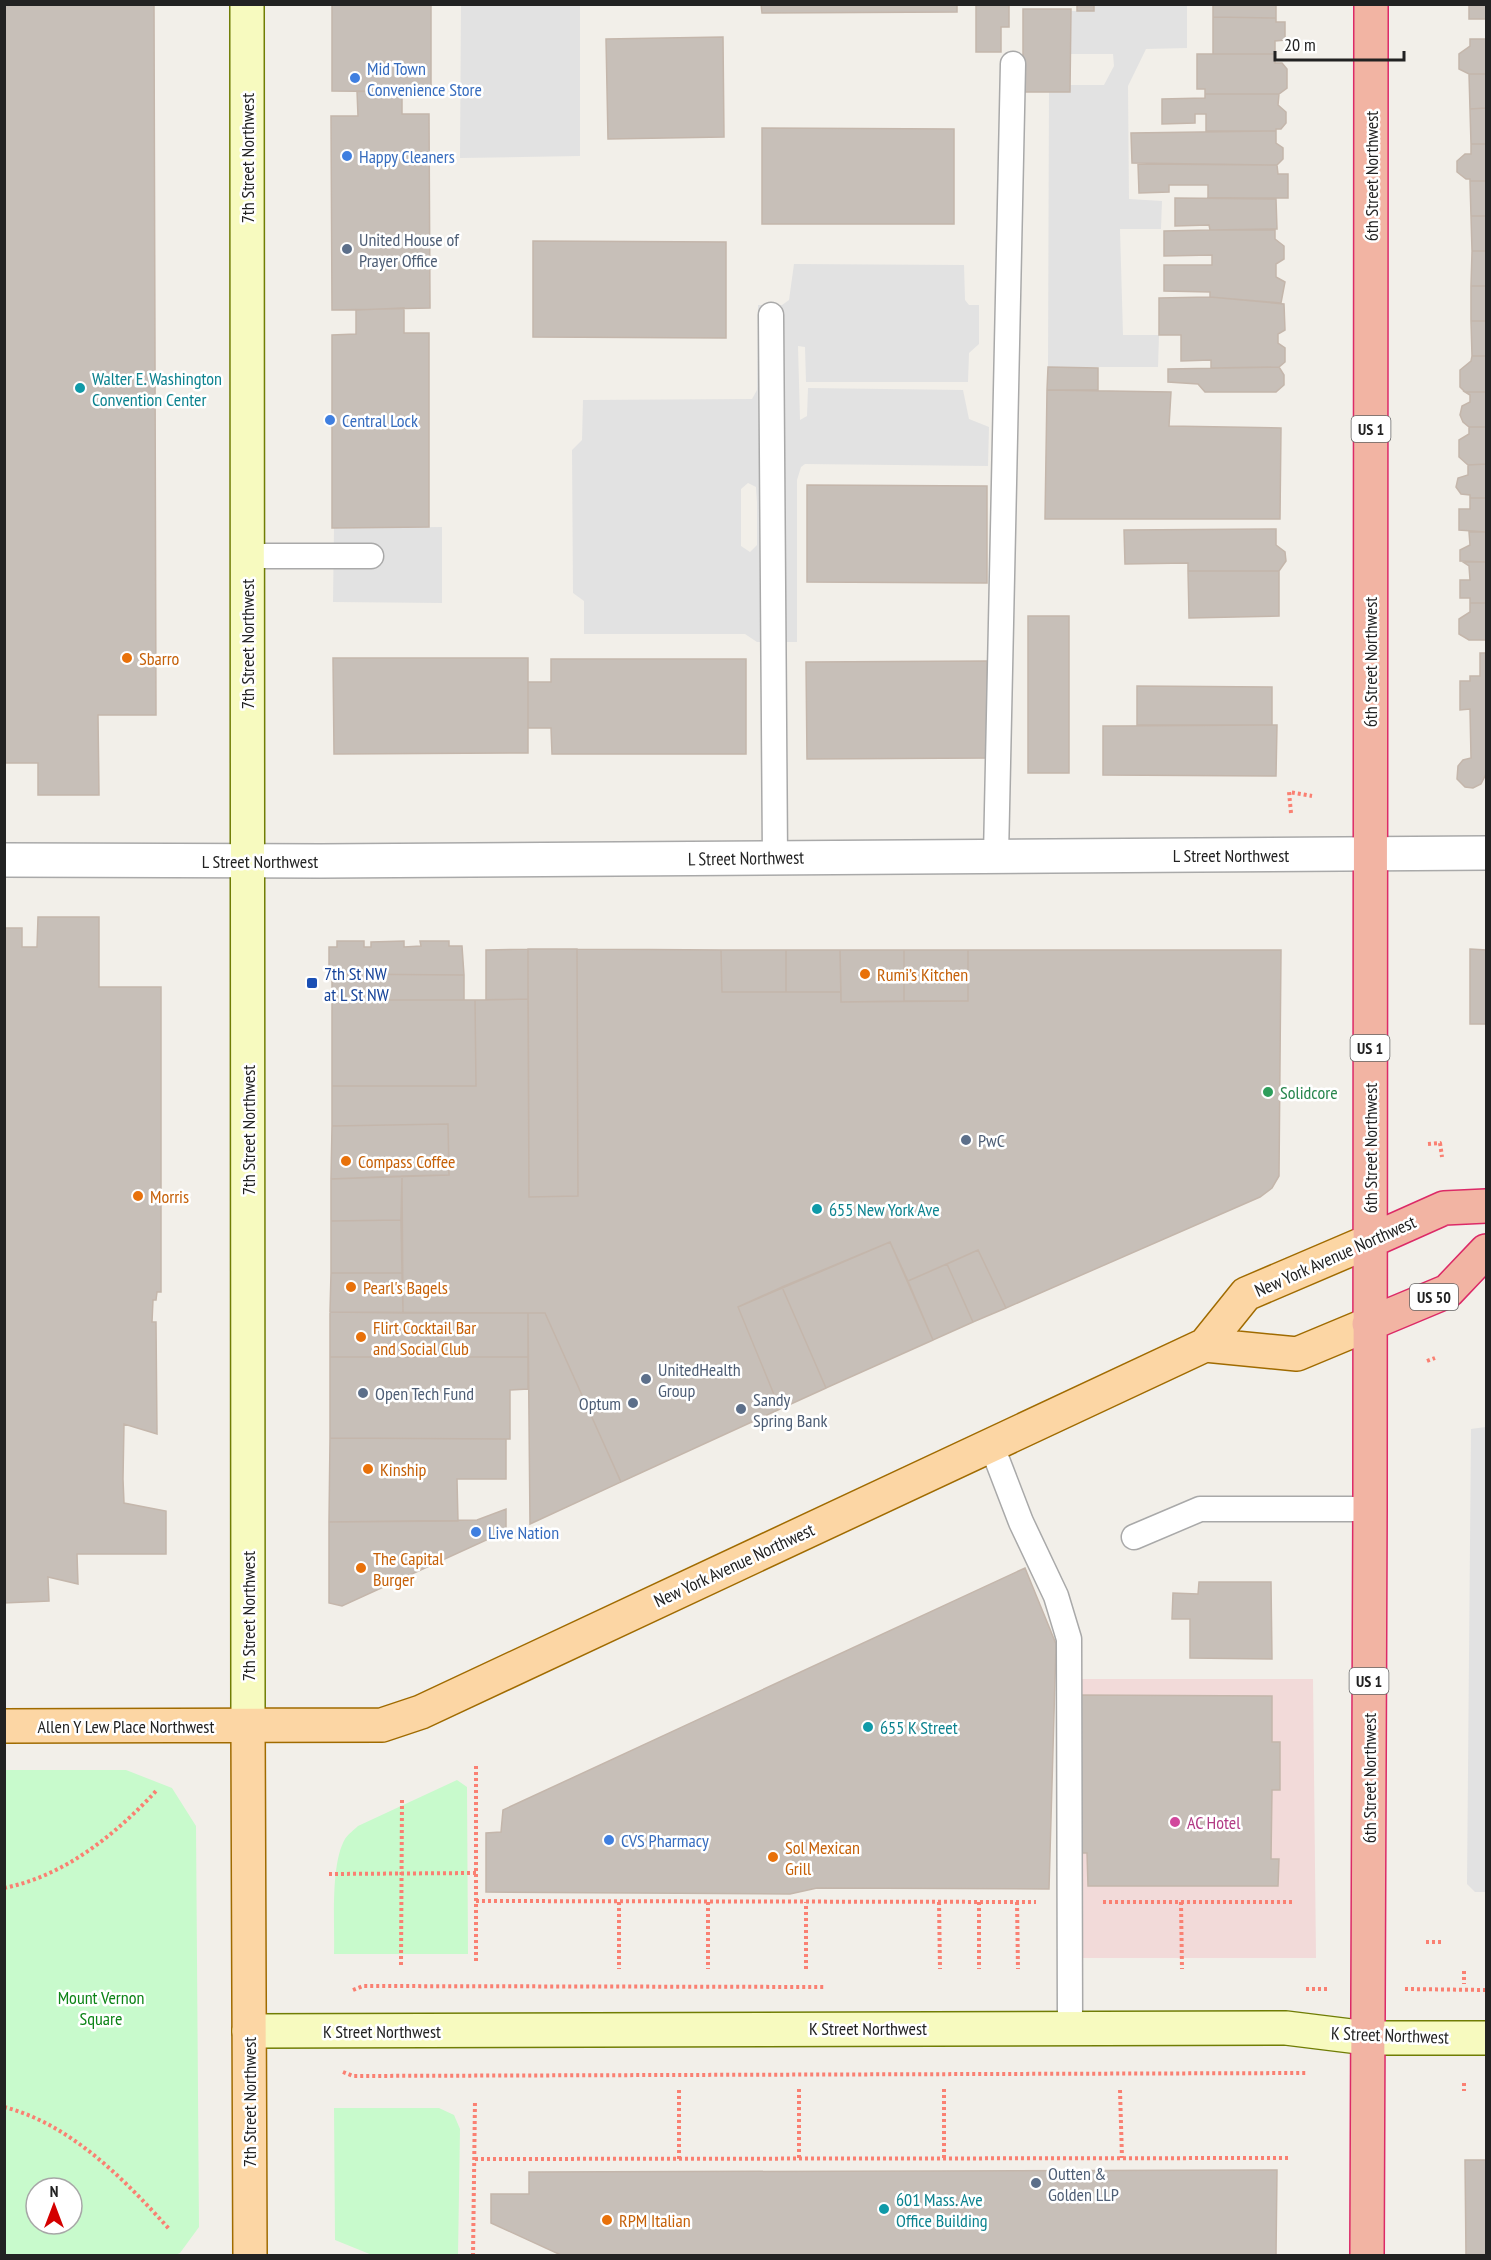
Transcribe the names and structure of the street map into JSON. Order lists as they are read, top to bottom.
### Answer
{
  "streets": {
    "highway": [
      "6th Street Northwest",
      "US 1",
      "New York Avenue Northwest",
      "US 50"
    ],
    "main road": ["7th Street Northwest", "Allen Y Lew Place Northwest", "K Street Northwest"],
    "street": ["L Street Northwest"]
  },
  "crossings": [
    ["7th Street Northwest", "L Street Northwest"],
    ["7th Street Northwest", "New York Avenue Northwest"],
    ["7th Street Northwest", "Allen Y Lew Place Northwest"],
    ["7th Street Northwest", "K Street Northwest"],
    ["6th Street Northwest", "L Street Northwest"],
    ["6th Street Northwest", "New York Avenue Northwest"],
    ["6th Street Northwest", "US 50"],
    ["6th Street Northwest", "K Street Northwest"],
    ["New York Avenue Northwest", "Allen Y Lew Place Northwest"]
  ],
  "parks": ["Mount Vernon Square"],
  "places": {
    "other": [
      "Mid Town Convenience Store",
      "Happy Cleaners",
      "United House of Prayer Office",
      "Walter E. Washington Convention Center",
      "Central Lock",
      "Sbarro",
      "Rumi’s Kitchen",
      "Solidcore",
      "PwC",
      "Compass Coffee",
      "Morris",
      "655 New York Ave",
      "Pearl's Bagels",
      "Flirt Cocktail Bar and Social Club",
      "UnitedHealth Group",
      "Open Tech Fund",
      "Optum",
      "Sandy Spring Bank",
      "Kinship",
      "Live Nation",
      "The Capital Burger",
      "655 K Street",
      "AC Hotel",
      "CVS Pharmacy",
      "Sol Mexican Grill",
      "Outten & Golden LLP",
      "601 Mass. Ave Office Building",
      "RPM Italian"
    ],
    "transit": ["7th St NW at L St NW"]
  },
  "scale_bar": "20 m",
  "north": "top"
}
